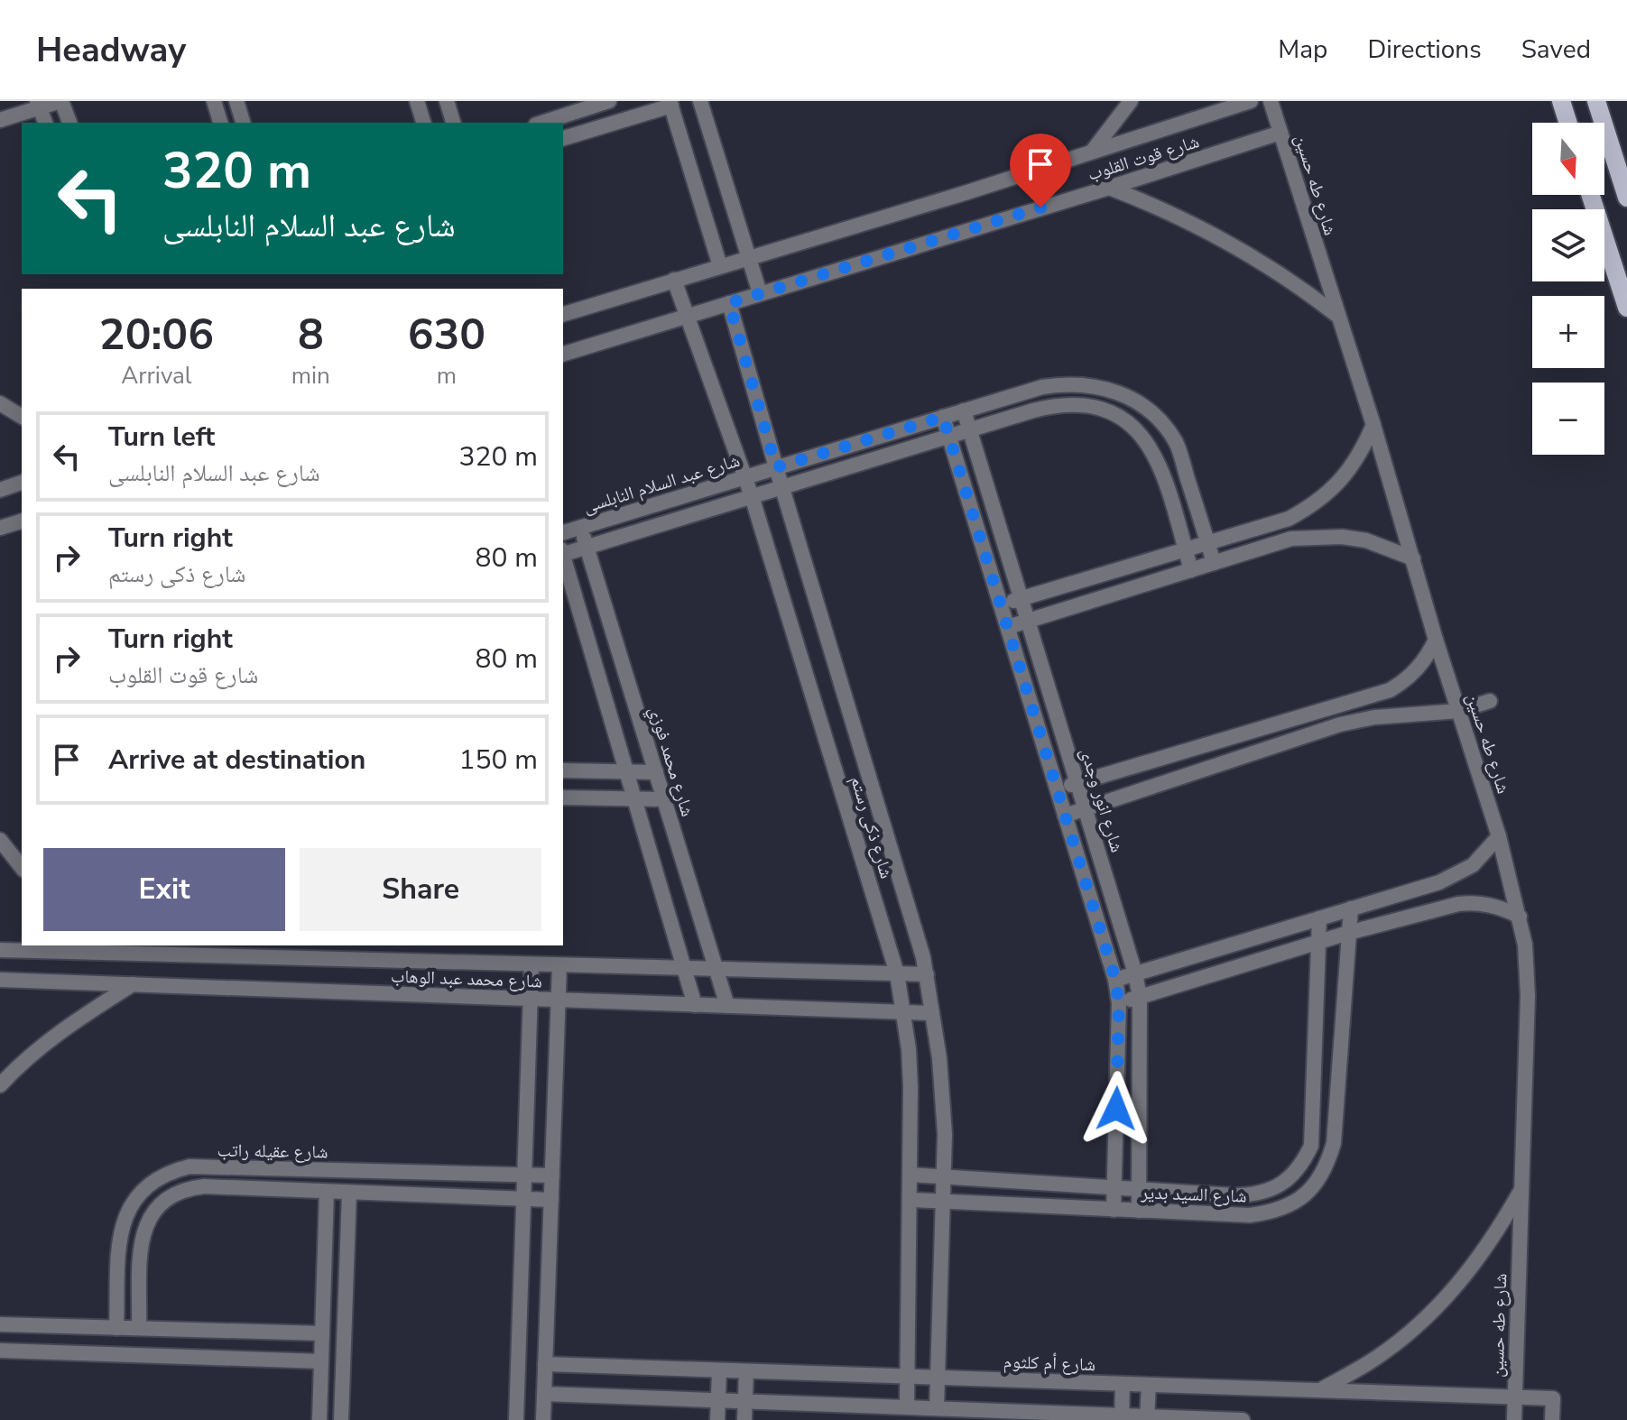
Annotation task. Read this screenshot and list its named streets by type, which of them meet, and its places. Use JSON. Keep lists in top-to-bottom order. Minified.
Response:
{"streets":{"street":["شارع قوت القلوب","شارع طه حسين","شارع عبد السلام النابلسى","شارع محمد فوزي","شارع انور وجدى","شارع ذكى رستم","شارع محمد عبد الوهاب","شارع عقيله راتب","شارع السيد بدير","شارع أم كلثوم"]},"crossings":[["شارع قوت القلوب","شارع طه حسين"],["شارع قوت القلوب","شارع ذكى رستم"],["شارع طه حسين","شارع أم كلثوم"],["شارع عبد السلام النابلسى","شارع محمد فوزي"],["شارع عبد السلام النابلسى","شارع انور وجدى"],["شارع عبد السلام النابلسى","شارع ذكى رستم"],["شارع محمد فوزي","شارع محمد عبد الوهاب"],["شارع انور وجدى","شارع السيد بدير"],["شارع ذكى رستم","شارع محمد عبد الوهاب"],["شارع ذكى رستم","شارع السيد بدير"],["شارع ذكى رستم","شارع أم كلثوم"]],"north":"bottom","page":{"header":"Headway","nav":["Map","Directions","Saved"],"map_buttons":["+","−"],"turn":["320 m","شارع عبد السلام النابلسى"],"eta":["20:06","Arrival","8","min","630","m"],"list":[{"name":"Turn left","note":"شارع عبد السلام النابلسى","value":"320 m"},{"name":"Turn right","note":"شارع ذكى رستم","value":"80 m"},{"name":"Turn right","note":"شارع قوت القلوب","value":"80 m"},{"name":"Arrive at destination","value":"150 m"}],"buttons":["Exit","Share"]}}
